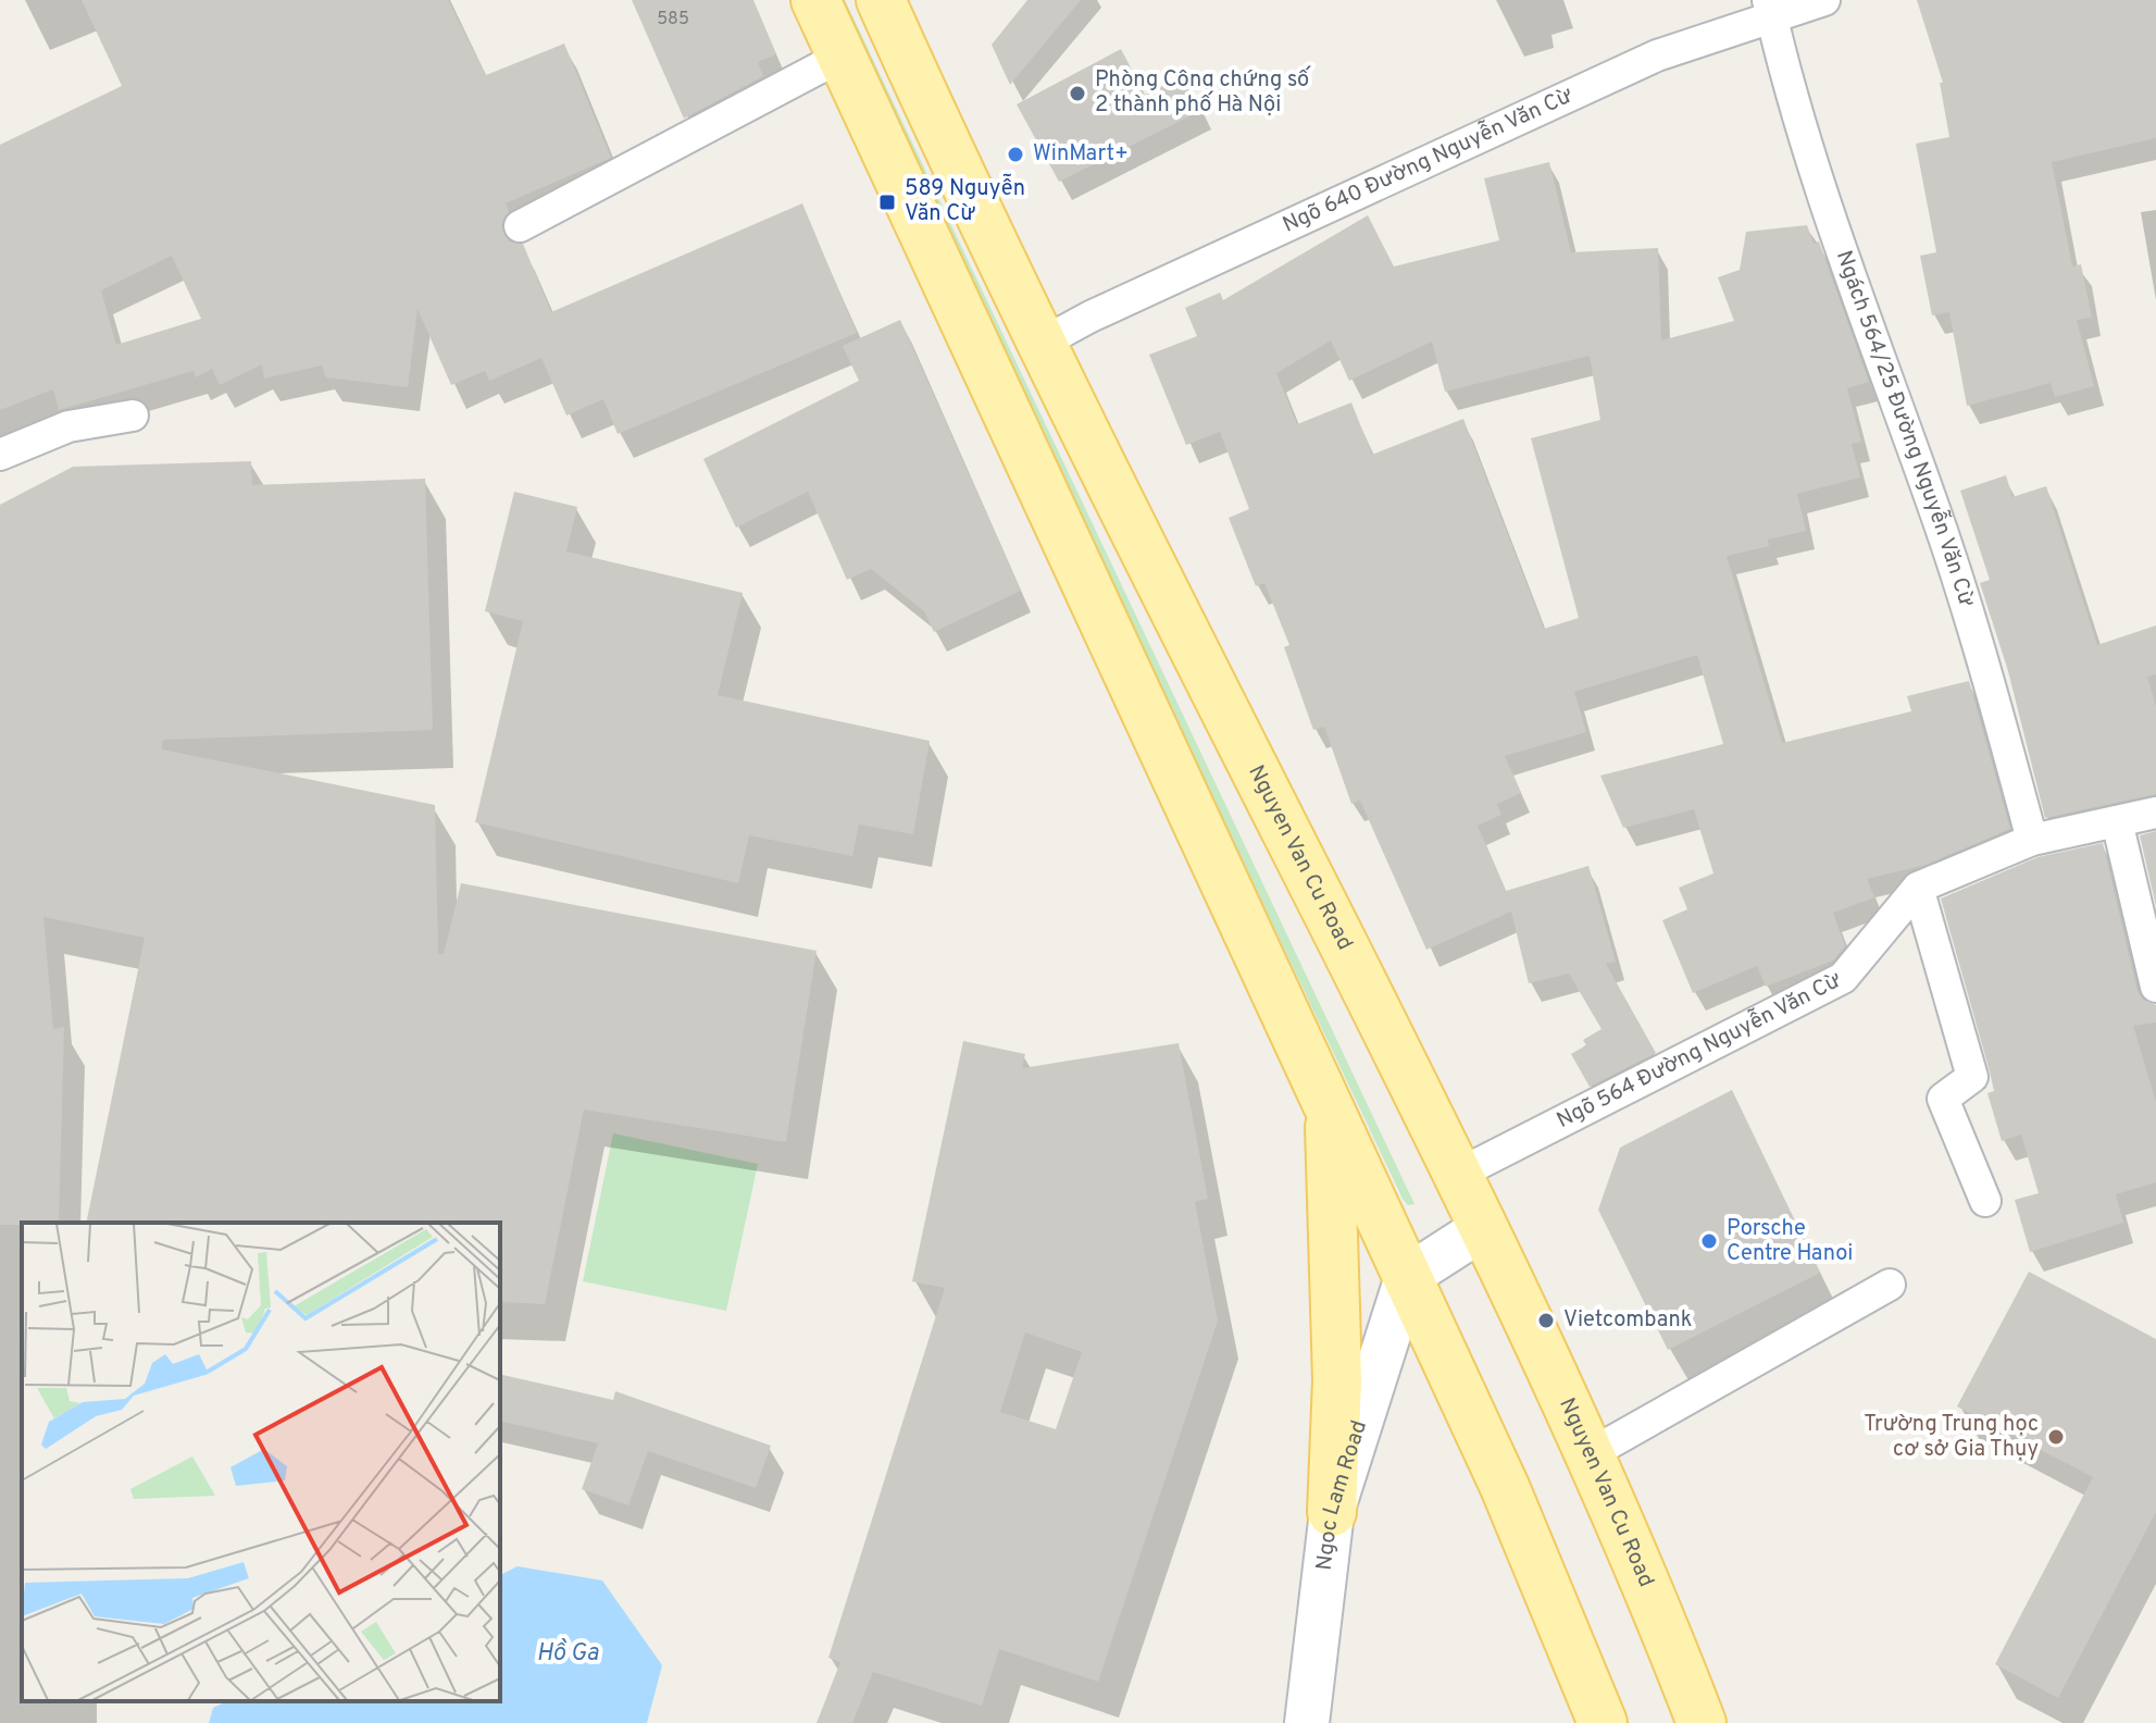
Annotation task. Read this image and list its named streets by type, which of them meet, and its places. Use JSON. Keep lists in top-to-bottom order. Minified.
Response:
{"streets":{"main road":["Nguyen Van Cu Road","Ngoc Lam Road"],"street":["Ngõ 640 Đường Nguyễn Văn Cừ","Ngách 564/25 Đường Nguyễn Văn Cừ","Ngõ 564 Đường Nguyễn Văn Cừ"]},"crossings":[["Ngõ 640 Đường Nguyễn Văn Cừ","Ngách 564/25 Đường Nguyễn Văn Cừ"],["Ngõ 640 Đường Nguyễn Văn Cừ","Nguyen Van Cu Road"],["Ngách 564/25 Đường Nguyễn Văn Cừ","Ngõ 564 Đường Nguyễn Văn Cừ"],["Nguyen Van Cu Road","Ngõ 564 Đường Nguyễn Văn Cừ"]],"water":["Hồ Ga"],"places":{"other":["Phòng Công chứng số 2 thành phố Hà Nội","WinMart+","Porsche Centre Hanoi","Vietcombank","Trường Trung học cơ sở Gia Thụy"],"transit":["589 Nguyễn Văn Cừ"]},"house_numbers":["585"]}
